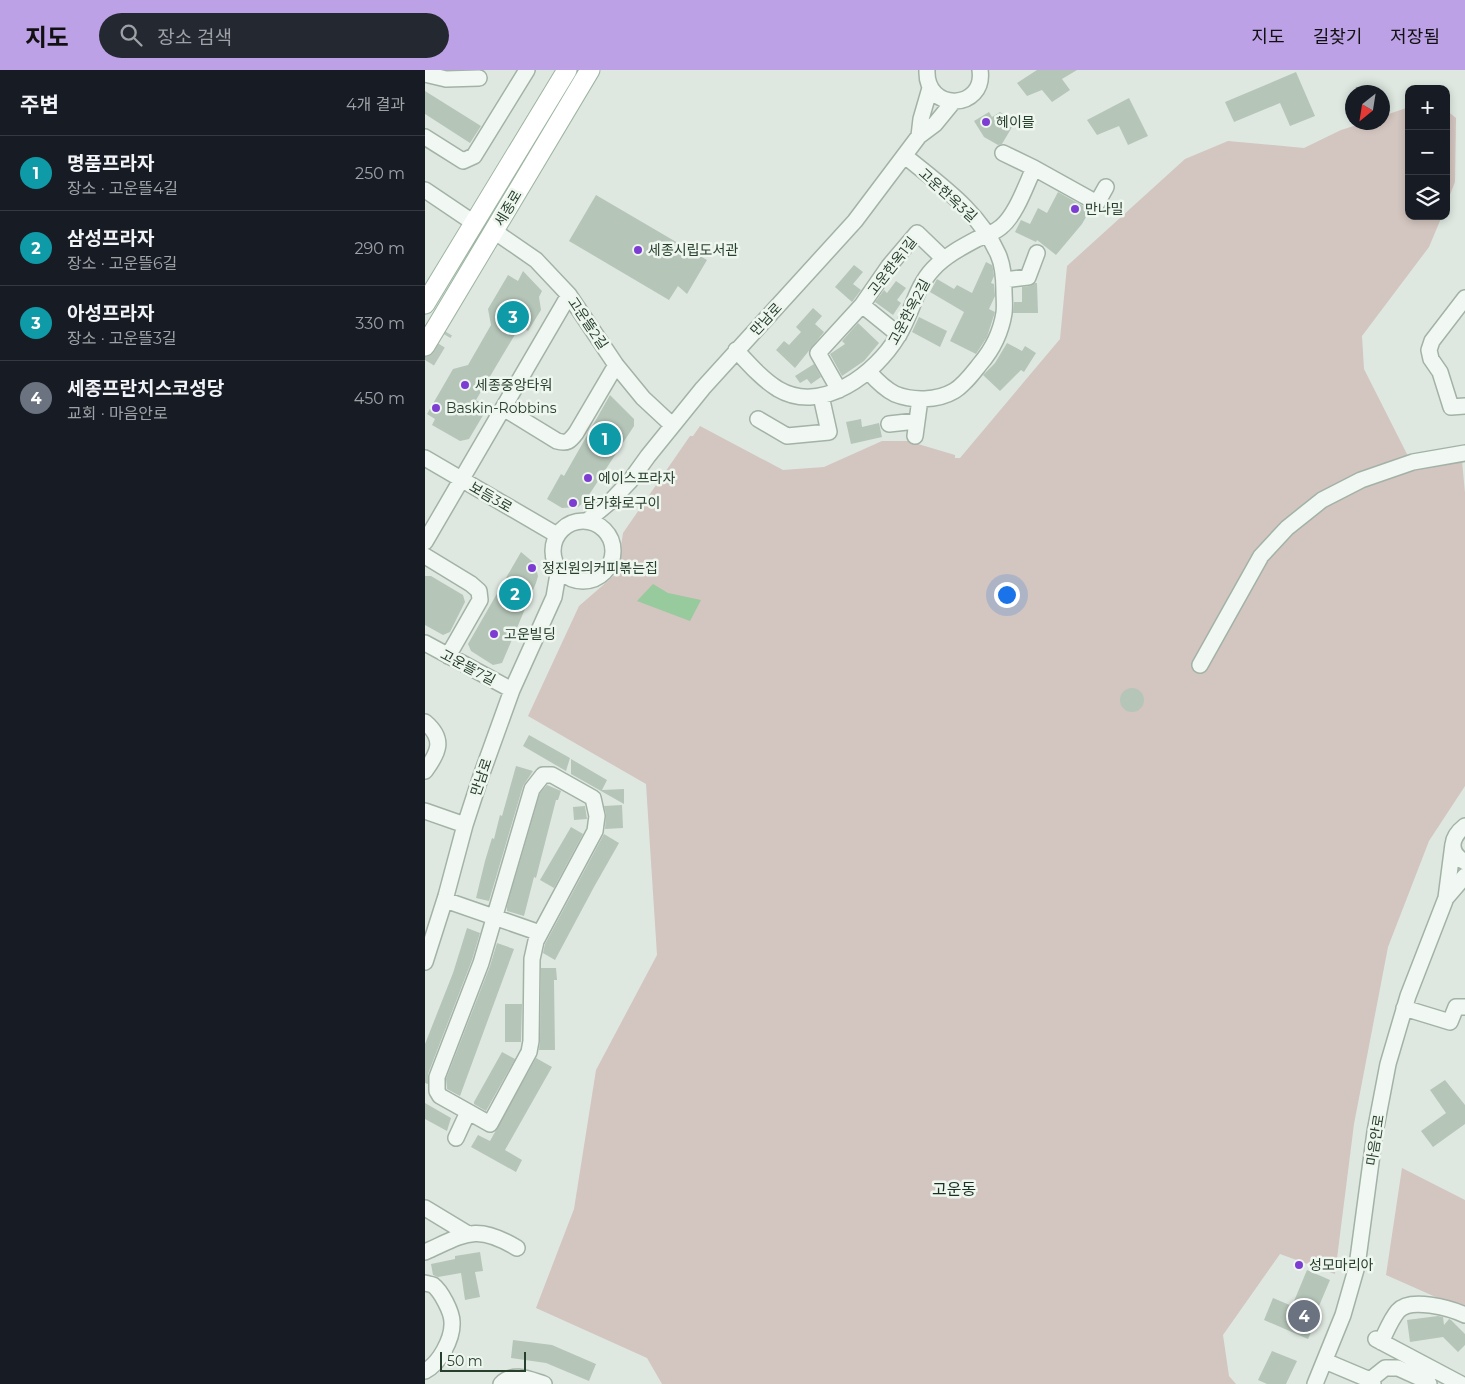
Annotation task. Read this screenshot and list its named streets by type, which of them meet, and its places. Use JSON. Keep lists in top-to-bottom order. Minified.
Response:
{"streets":{"main road":["세종로"],"street":["고운한옥3길","고운한옥1길","고운한옥2길","만남로","고운뜰2길","보듬3로","고운뜰7길","마음안로"]},"crossings":[["고운한옥3길","고운한옥2길"],["고운한옥3길","만남로"],["세종로","고운뜰2길"],["고운한옥1길","고운한옥2길"],["고운한옥2길","만남로"],["만남로","고운뜰2길"],["만남로","보듬3로"],["만남로","고운뜰7길"]],"districts":["고운동"],"places":["헤이믈","만나밀","세종시립도서관","세종중앙타워","Baskin-Robbins","에이스프라자","담가화로구이","정진원의커피볶는집","고운빌딩","성모마리아"],"scale_bar":"50 m","north":"bottom left","page":{"header":"지도","search":"장소 검색","nav":["지도","길찾기","저장됨"],"heading":["주변","4개 결과"],"map_buttons":["+","−"],"list":[{"mark":"1","name":"명품프라자","note":"장소 · 고운뜰4길","value":"250 m"},{"mark":"2","name":"삼성프라자","note":"장소 · 고운뜰6길","value":"290 m"},{"mark":"3","name":"아성프라자","note":"장소 · 고운뜰3길","value":"330 m"},{"mark":"4","name":"세종프란치스코성당","note":"교회 · 마음안로","value":"450 m"}],"pins":["3","1","2","4"],"scale":"50 m"}}
